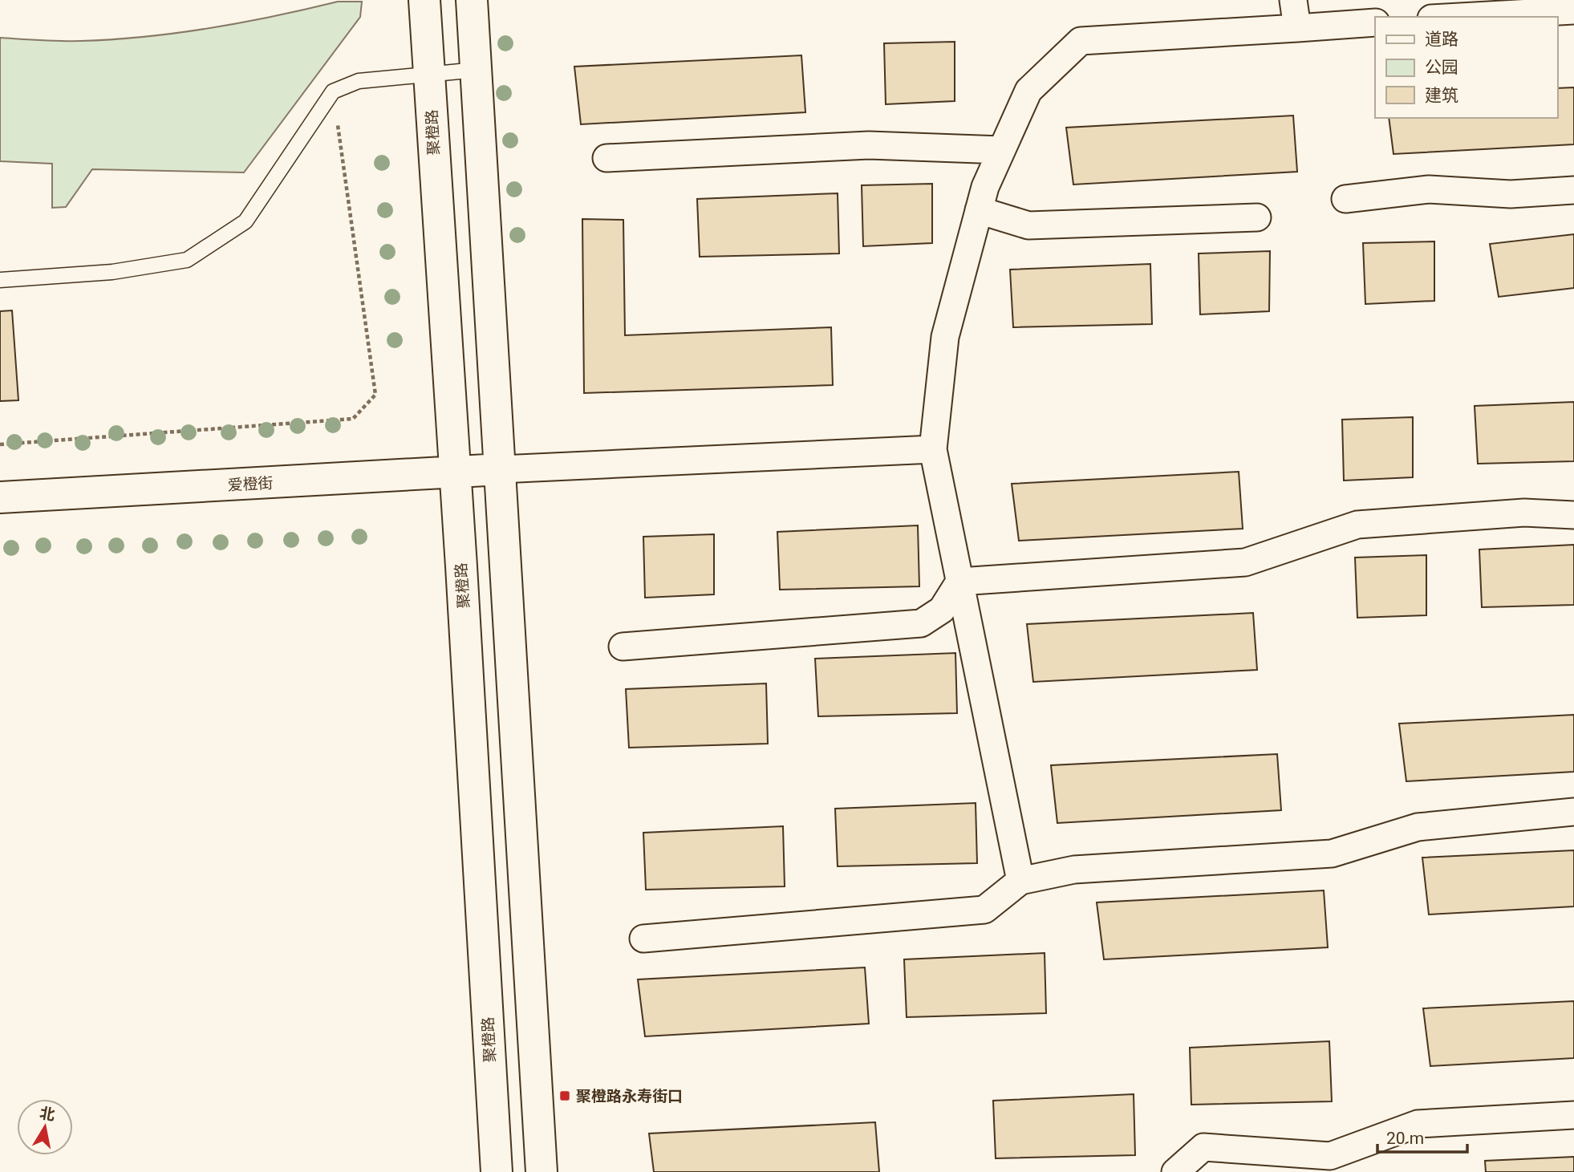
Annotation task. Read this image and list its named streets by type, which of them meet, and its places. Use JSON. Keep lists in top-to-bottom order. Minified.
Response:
{"streets":{"street":["聚橙路","爱橙街"]},"crossings":[["聚橙路","爱橙街"]],"places":{"transit":["聚橙路永寿街口"]},"legend":["道路","公园","建筑"],"scale_bar":"20 m","north":"top"}
